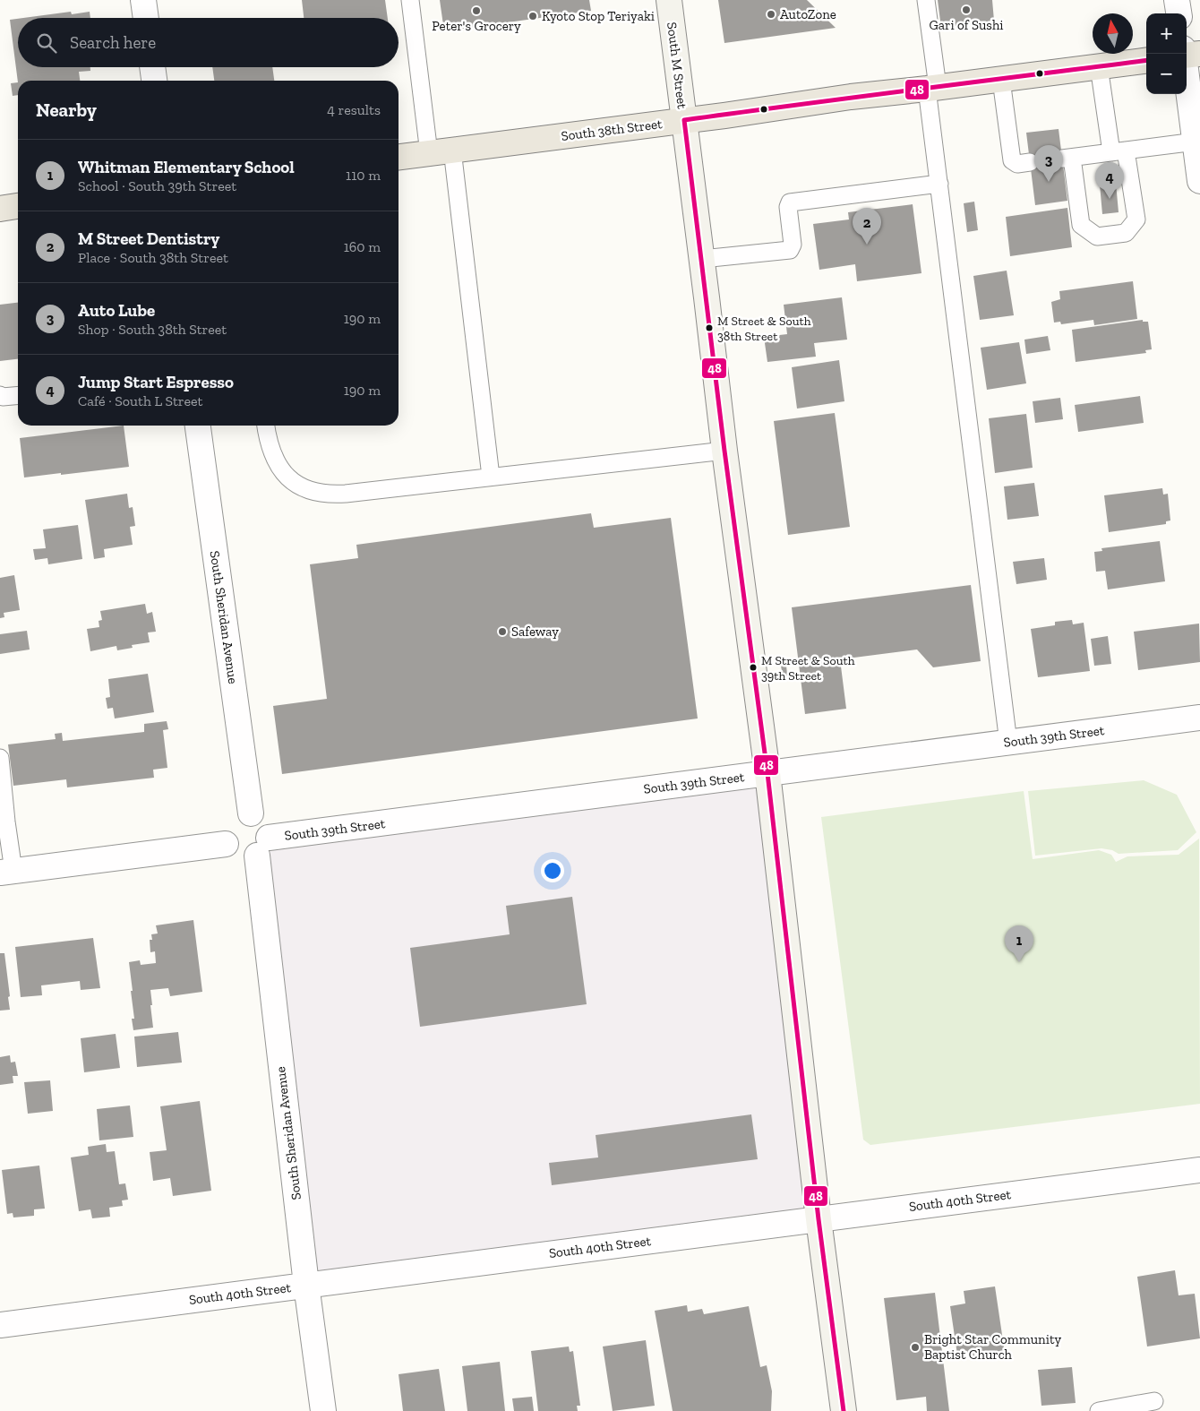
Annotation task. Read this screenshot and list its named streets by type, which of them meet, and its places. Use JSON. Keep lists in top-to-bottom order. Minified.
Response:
{"streets":{"main road":["South 38th Street"],"street":["South M Street","South Sheridan Avenue","South 39th Street","South 40th Street"]},"crossings":[["South M Street","South 38th Street"],["South M Street","South 39th Street"],["South M Street","South 40th Street"],["South Sheridan Avenue","South 39th Street"],["South Sheridan Avenue","South 40th Street"]],"places":["Gari of Sushi","Peter's Grocery","AutoZone","Kyoto Stop Teriyaki","M Street & South 38th Street","Safeway","M Street & South 39th Street","Bright Star Community Baptist Church"],"lines":["transit line 48"],"north":"top","page":{"map_buttons":["+","−"],"search":"Search here","heading":["Nearby","4 results"],"list":[{"mark":"1","name":"Whitman Elementary School","note":"School · South 39th Street","value":"110 m"},{"mark":"2","name":"M Street Dentistry","note":"Place · South 38th Street","value":"160 m"},{"mark":"3","name":"Auto Lube","note":"Shop · South 38th Street","value":"190 m"},{"mark":"4","name":"Jump Start Espresso","note":"Café · South L Street","value":"190 m"}],"pins":["3","4","2","1"]}}
